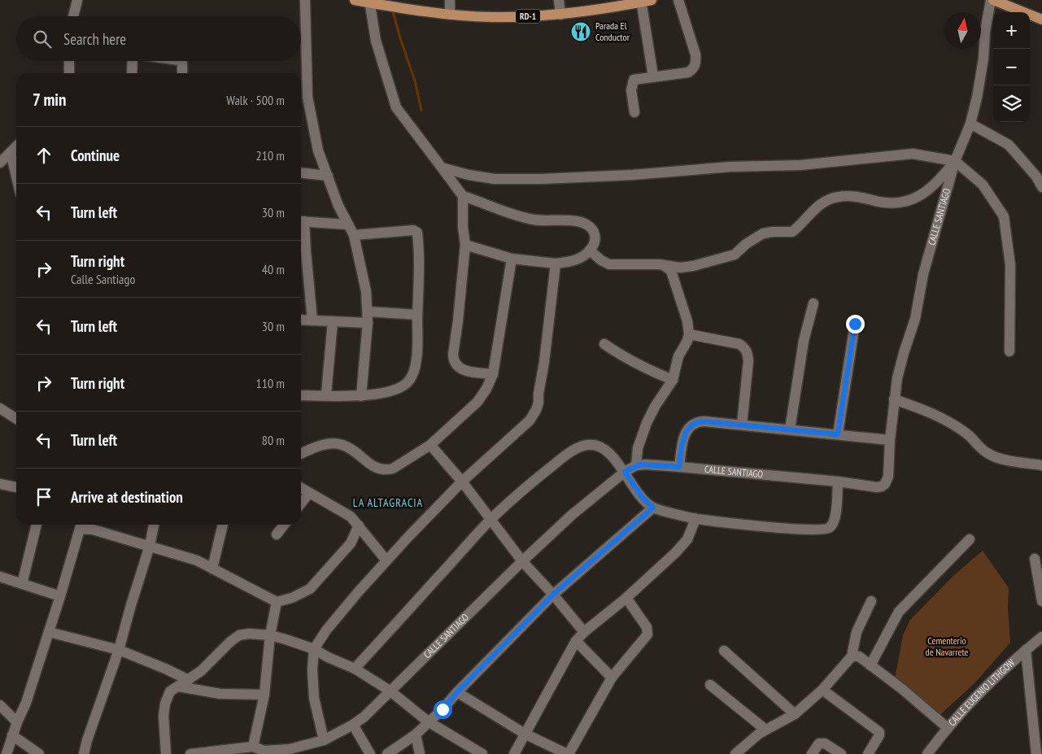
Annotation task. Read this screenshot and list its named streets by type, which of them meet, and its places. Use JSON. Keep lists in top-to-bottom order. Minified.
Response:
{"streets":{"main road":["RD-1"],"street":["CALLE SANTIAGO","CALLE EUGENIO LITHGOW"]},"districts":["LA ALTAGRACIA"],"parks":["Cementerio de Navarrete"],"places":{"restaurant":["Parada El Conductor"]},"north":"top","page":{"map_buttons":["+","−"],"search":"Search here","heading":["7 min","Walk · 500 m"],"list":[["Continue","210 m"],["Turn left","30 m"],["Turn right","Calle Santiago","40 m"],["Turn left","30 m"],["Turn right","110 m"],["Turn left","80 m"],"Arrive at destination"]}}
